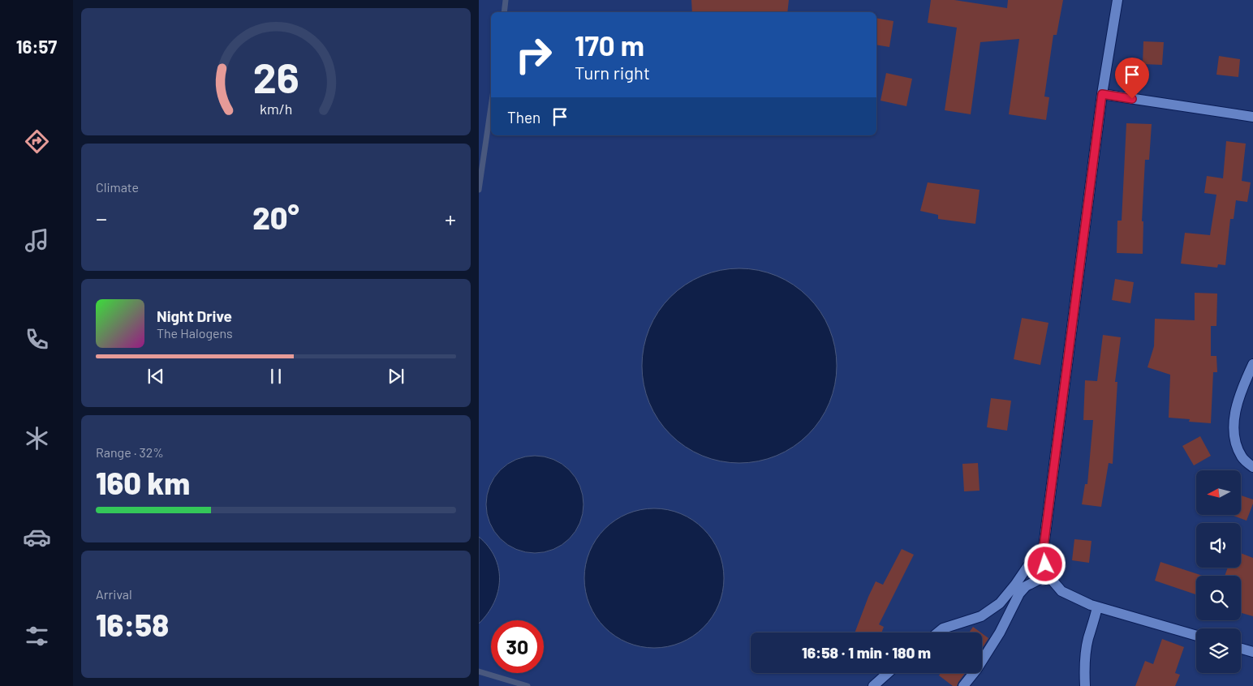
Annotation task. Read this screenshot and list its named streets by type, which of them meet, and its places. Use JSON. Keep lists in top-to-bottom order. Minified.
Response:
{"north":"left","page":{"tabs":"16:57","turn":["170 m","Turn right"],"then":"Then","tile":["Climate",["Range · 32%","160 km"],["Arrival","16:58"]],"heat":["−","20°","+"],"song":["Night Drive","The Halogens"],"limit":"30","trip":"16:58 · 1 min · 180 m","gauge":["26","km/h"]}}
